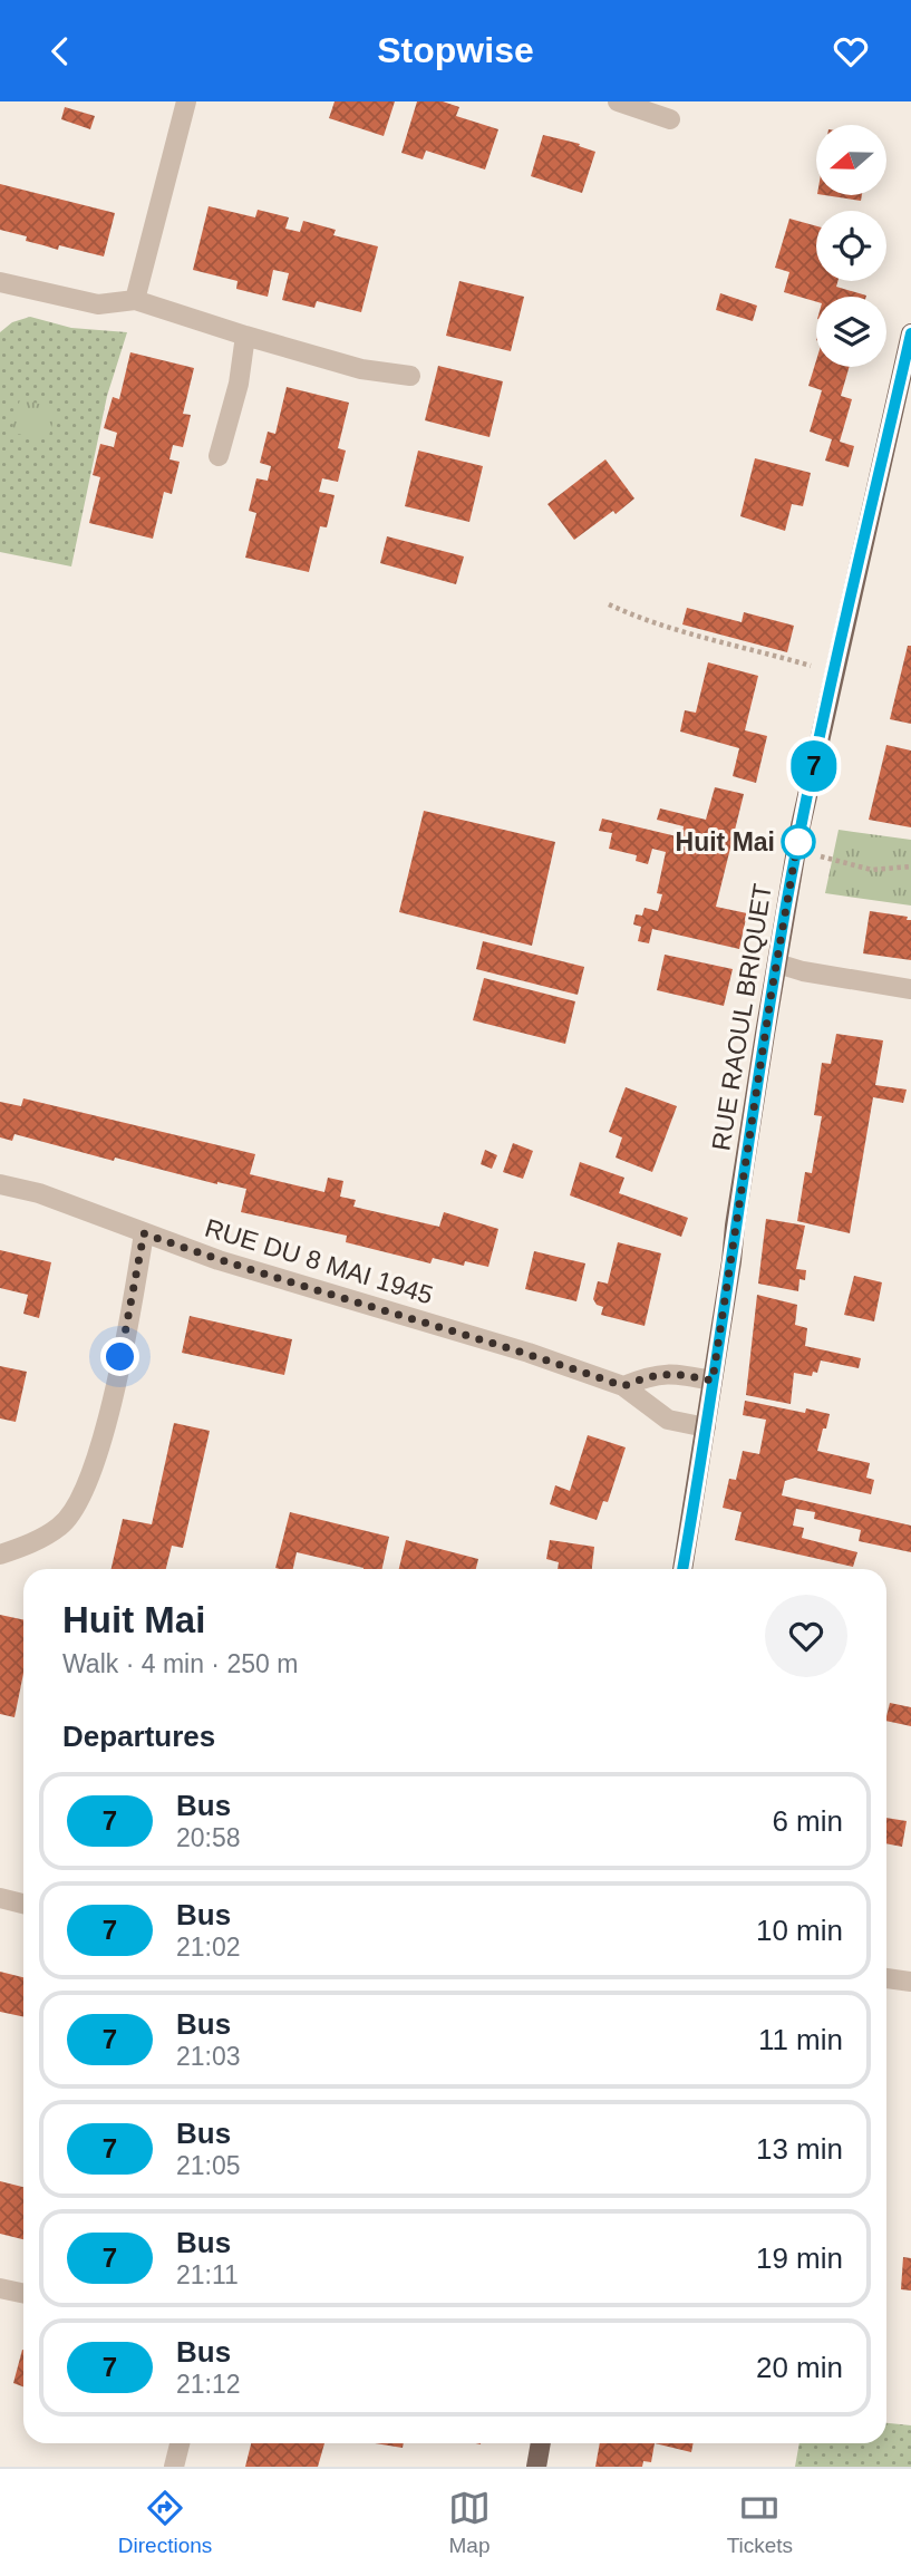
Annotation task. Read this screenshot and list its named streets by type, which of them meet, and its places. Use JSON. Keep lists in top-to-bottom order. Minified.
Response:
{"streets":{"main road":["RUE RAOUL BRIQUET"],"street":["RUE DU 8 MAI 1945"]},"crossings":[["RUE RAOUL BRIQUET","RUE DU 8 MAI 1945"]],"places":["Huit Mai"],"lines":["bus line 7"],"north":"left","page":{"header":"Stopwise","on_map":"7","heading":[["Huit Mai","Walk · 4 min · 250 m"],"Departures"],"list":[{"mark":"7","name":"Bus","note":"20:58","value":"6 min"},{"mark":"7","name":"Bus","note":"21:02","value":"10 min"},{"mark":"7","name":"Bus","note":"21:03","value":"11 min"},{"mark":"7","name":"Bus","note":"21:05","value":"13 min"},{"mark":"7","name":"Bus","note":"21:11","value":"19 min"},{"mark":"7","name":"Bus","note":"21:12","value":"20 min"}],"tabs":["Directions","Map","Tickets"]}}
